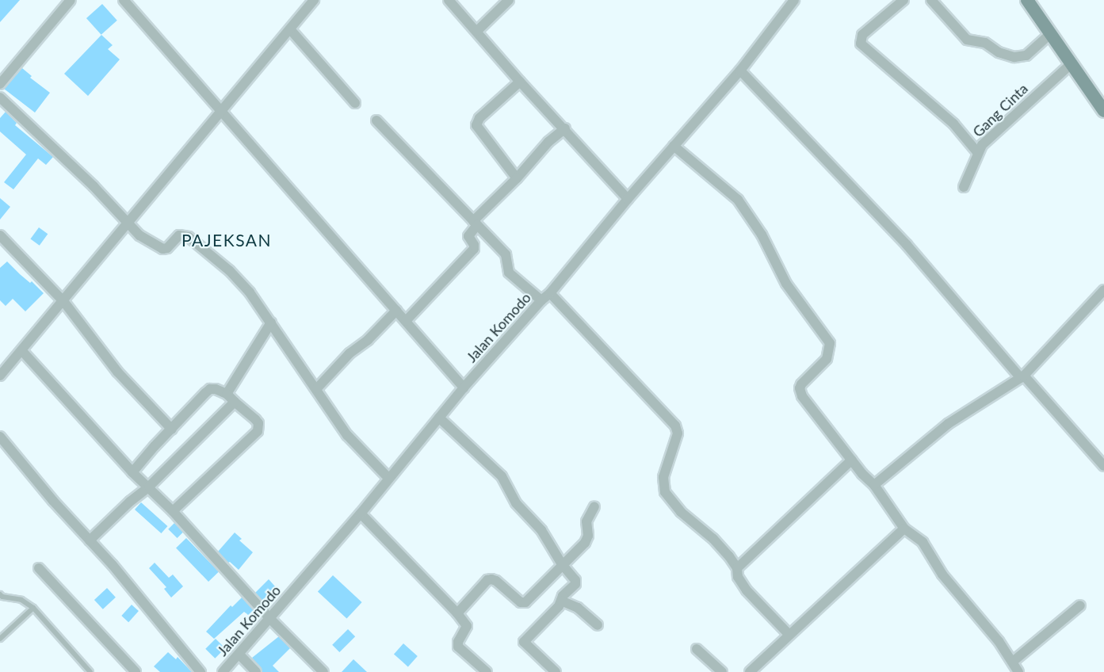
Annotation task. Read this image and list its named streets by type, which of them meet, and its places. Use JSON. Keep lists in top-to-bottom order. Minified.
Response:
{"streets":{"street":["Gang Cinta","Jalan Komodo"]},"districts":["PAJEKSAN"]}
